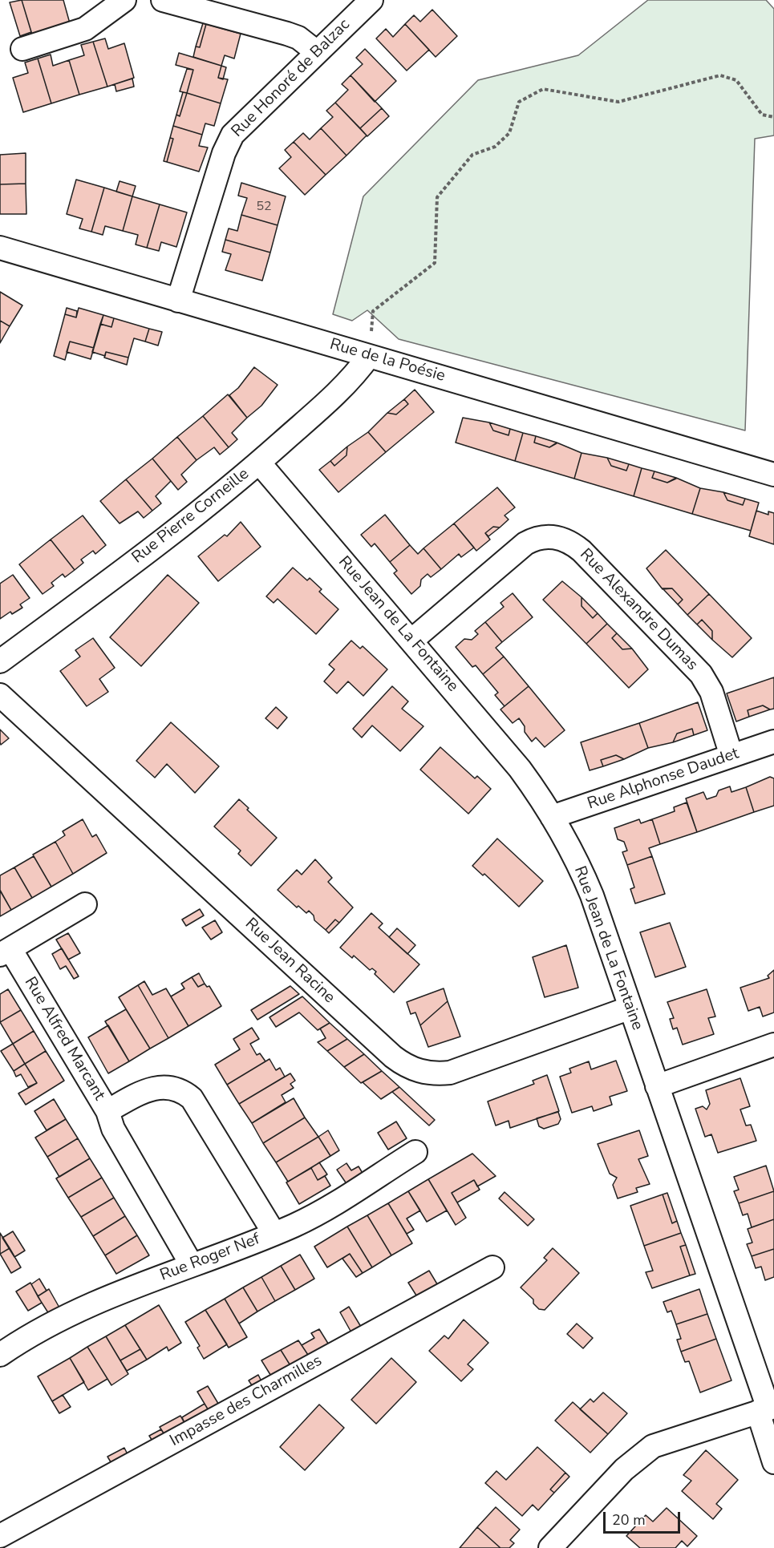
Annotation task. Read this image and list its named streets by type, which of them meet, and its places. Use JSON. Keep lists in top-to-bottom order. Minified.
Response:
{"streets":{"street":["Rue Honoré de Balzac","Rue de la Poésie","Rue Pierre Corneille","Rue Alexandre Dumas","Rue Jean de La Fontaine","Rue Alphonse Daudet","Rue Jean Racine","Rue Alfred Marcant","Rue Roger Nef","Impasse des Charmilles"]},"crossings":[["Rue Honoré de Balzac","Rue de la Poésie"],["Rue de la Poésie","Rue Pierre Corneille"],["Rue Pierre Corneille","Rue Jean de La Fontaine"],["Rue Alexandre Dumas","Rue Jean de La Fontaine"],["Rue Alexandre Dumas","Rue Alphonse Daudet"],["Rue Jean de La Fontaine","Rue Alphonse Daudet"],["Rue Jean de La Fontaine","Rue Jean Racine"],["Rue Alfred Marcant","Rue Roger Nef"]],"house_numbers":["52"],"scale_bar":"20 m"}
